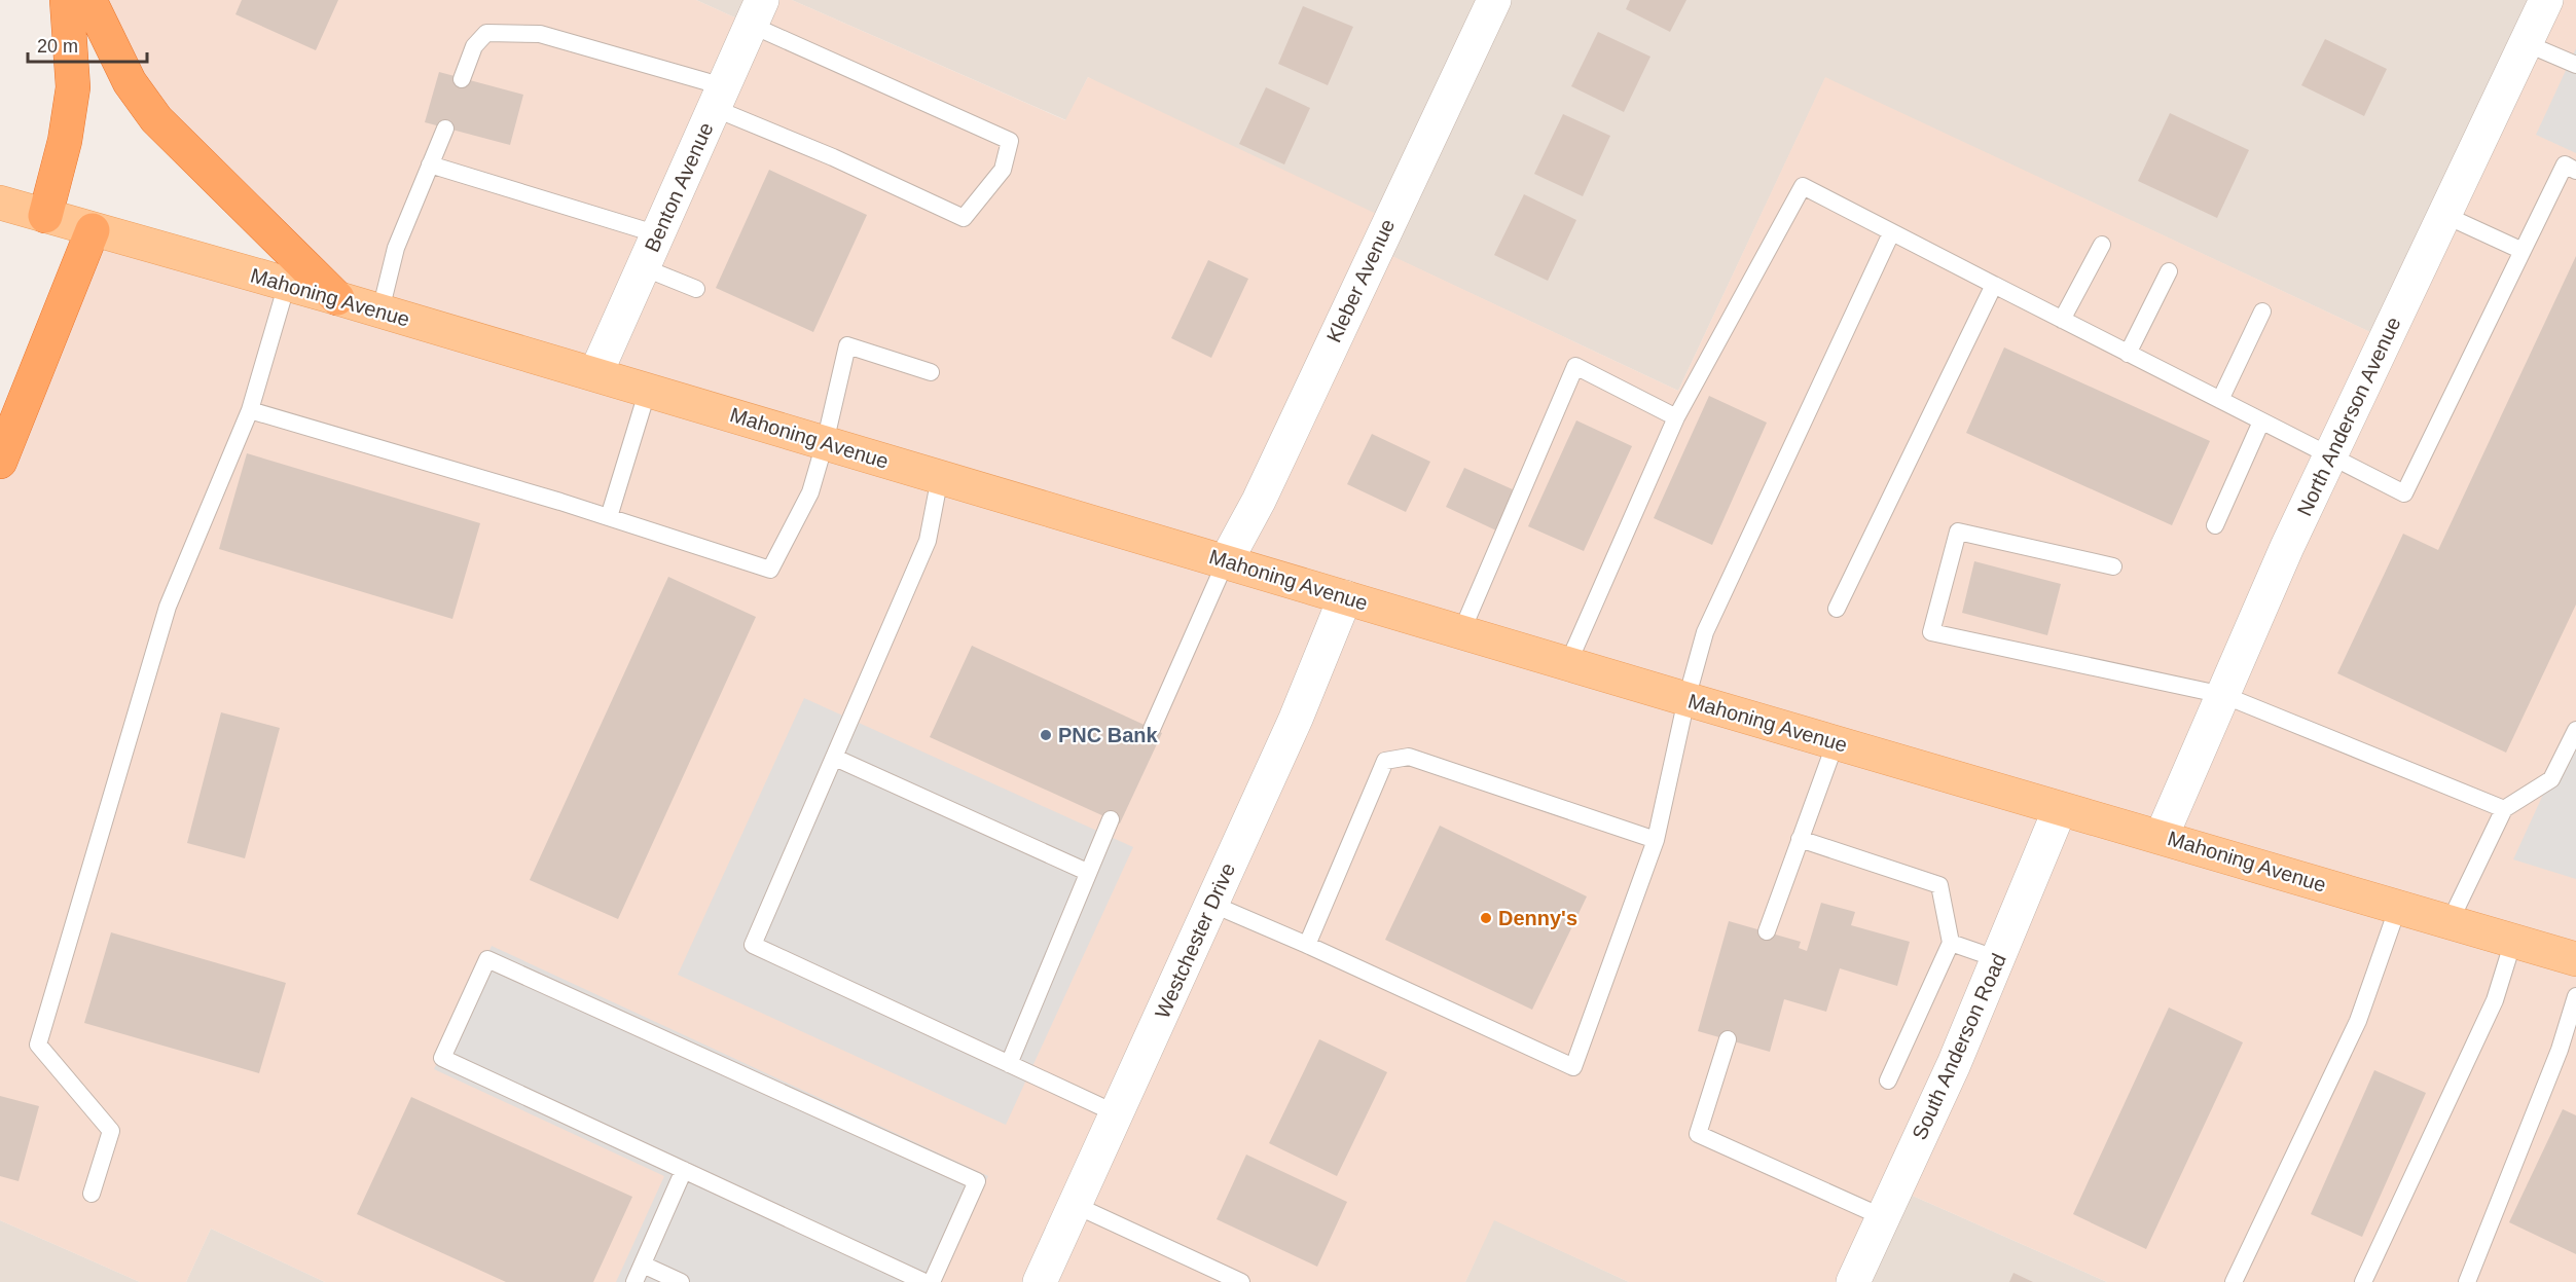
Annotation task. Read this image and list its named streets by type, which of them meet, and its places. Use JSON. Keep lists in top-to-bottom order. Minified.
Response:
{"streets":{"main road":["Mahoning Avenue"],"street":["Benton Avenue","Kleber Avenue","North Anderson Avenue","Westchester Drive","South Anderson Road"]},"crossings":[["Benton Avenue","Mahoning Avenue"],["Kleber Avenue","Mahoning Avenue"],["Mahoning Avenue","North Anderson Avenue"],["Mahoning Avenue","Westchester Drive"],["Mahoning Avenue","South Anderson Road"]],"places":["PNC Bank","Denny's"],"scale_bar":"20 m"}
